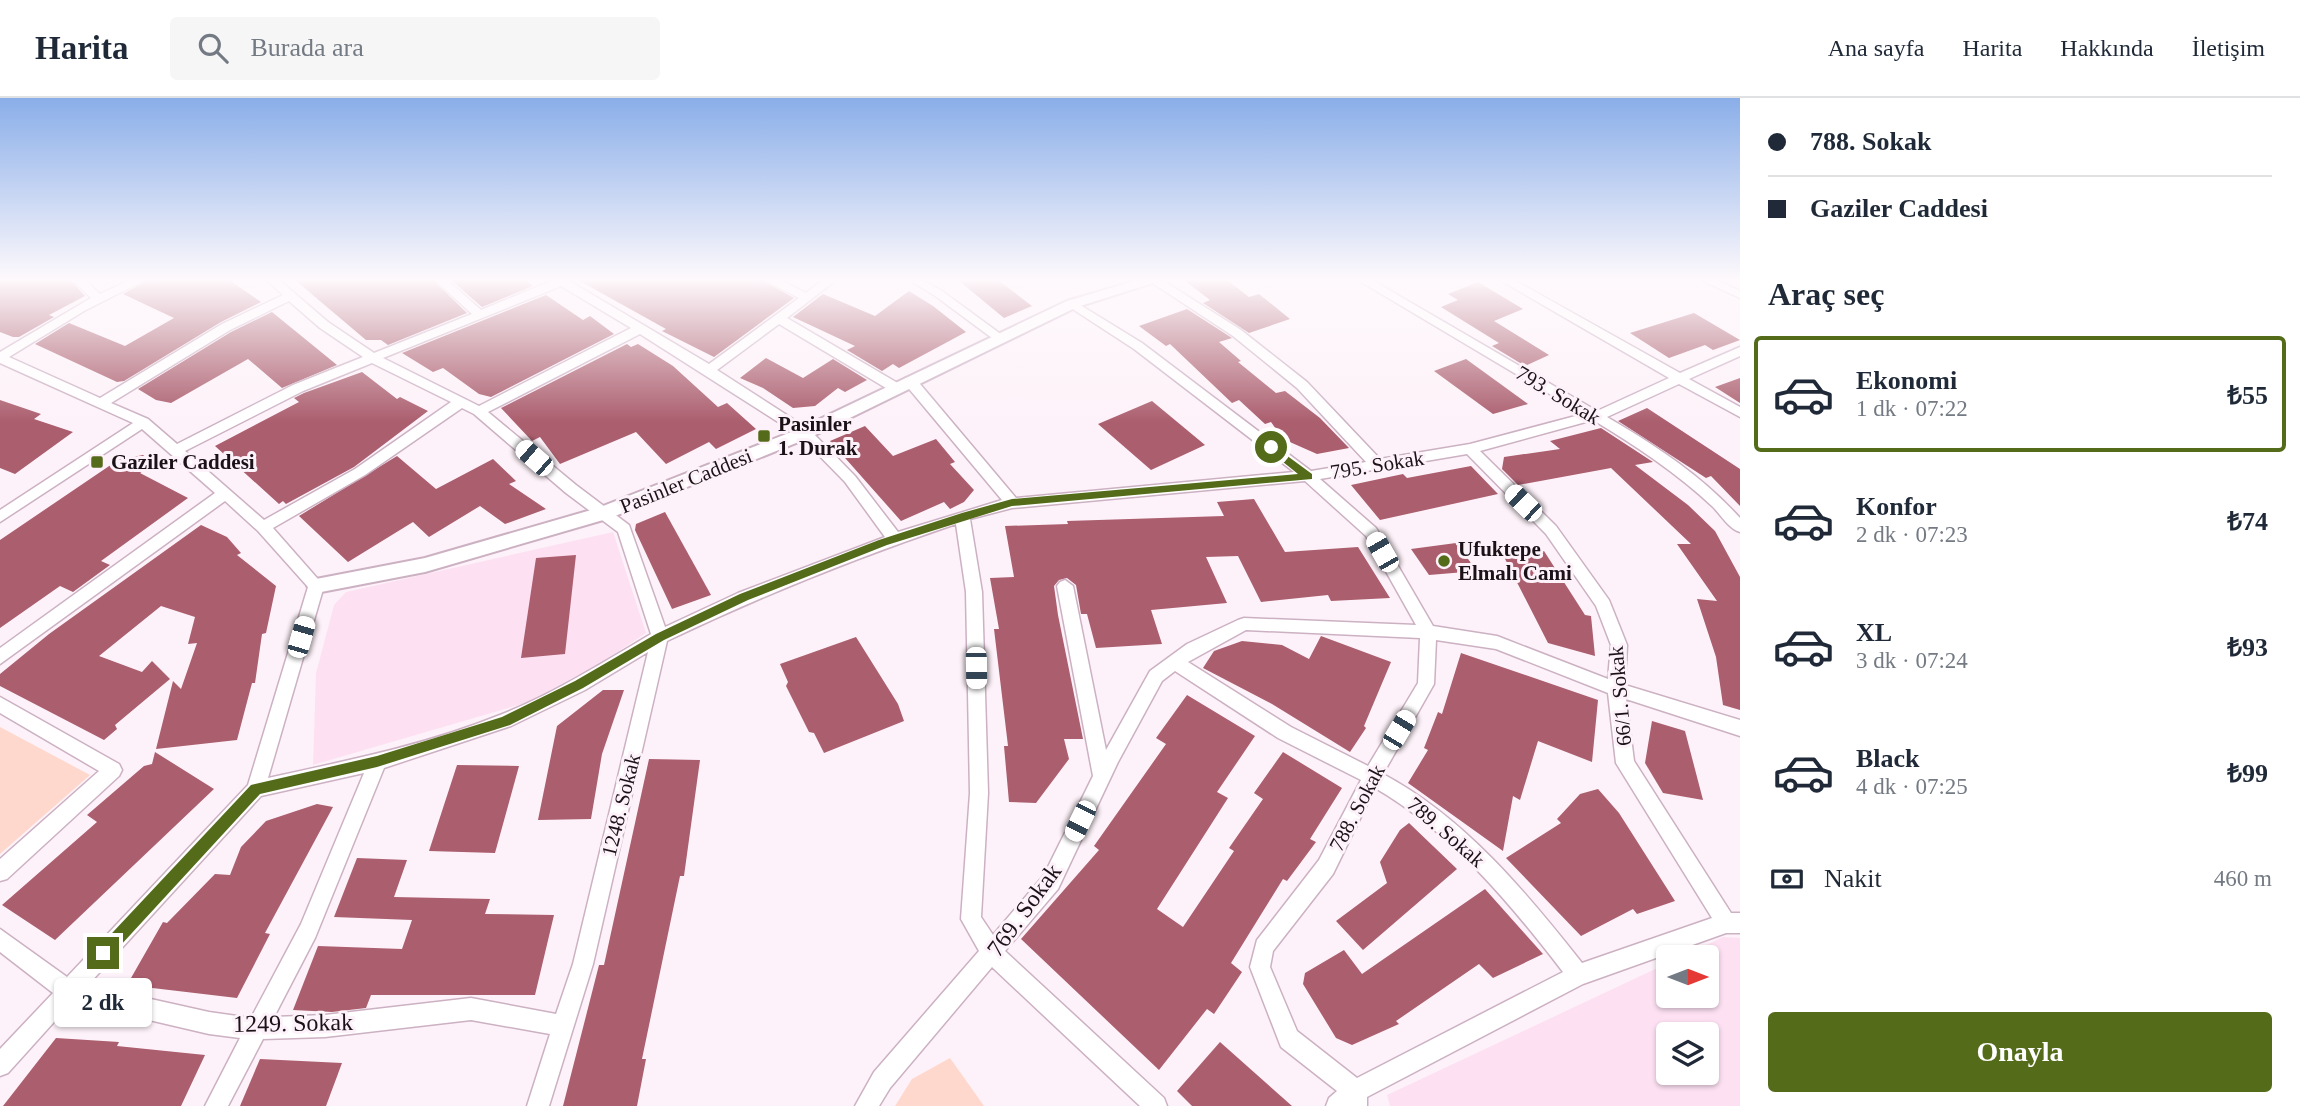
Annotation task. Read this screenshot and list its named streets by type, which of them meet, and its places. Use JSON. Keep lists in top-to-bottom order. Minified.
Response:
{"streets":{"street":["793. Sokak","795. Sokak","Pasinler Caddesi","66/1. Sokak","1248. Sokak","788. Sokak","789. Sokak","769. Sokak","1249. Sokak"]},"crossings":[["793. Sokak","795. Sokak"],["795. Sokak","66/1. Sokak"],["795. Sokak","1248. Sokak"],["66/1. Sokak","769. Sokak"],["1248. Sokak","1249. Sokak"],["788. Sokak","789. Sokak"],["788. Sokak","769. Sokak"],["789. Sokak","769. Sokak"]],"places":{"transit":["Pasinler 1. Durak","Gaziler Caddesi"],"other":["Ufuktepe Elmalı Cami"]},"north":"right","page":{"header":"Harita","search":"Burada ara","nav":["Ana sayfa","Harita","Hakkında","İletişim"],"banner":["788. Sokak","Gaziler Caddesi"],"heading":"Araç seç","list":[{"name":"Ekonomi","note":"1 dk · 07:22","value":"₺55"},{"name":"Konfor","note":"2 dk · 07:23","value":"₺74"},{"name":"XL","note":"3 dk · 07:24","value":"₺93"},{"name":"Black","note":"4 dk · 07:25","value":"₺99"}],"pay":["Nakit","460 m"],"bubble":"2 dk","buttons":"Onayla"}}
